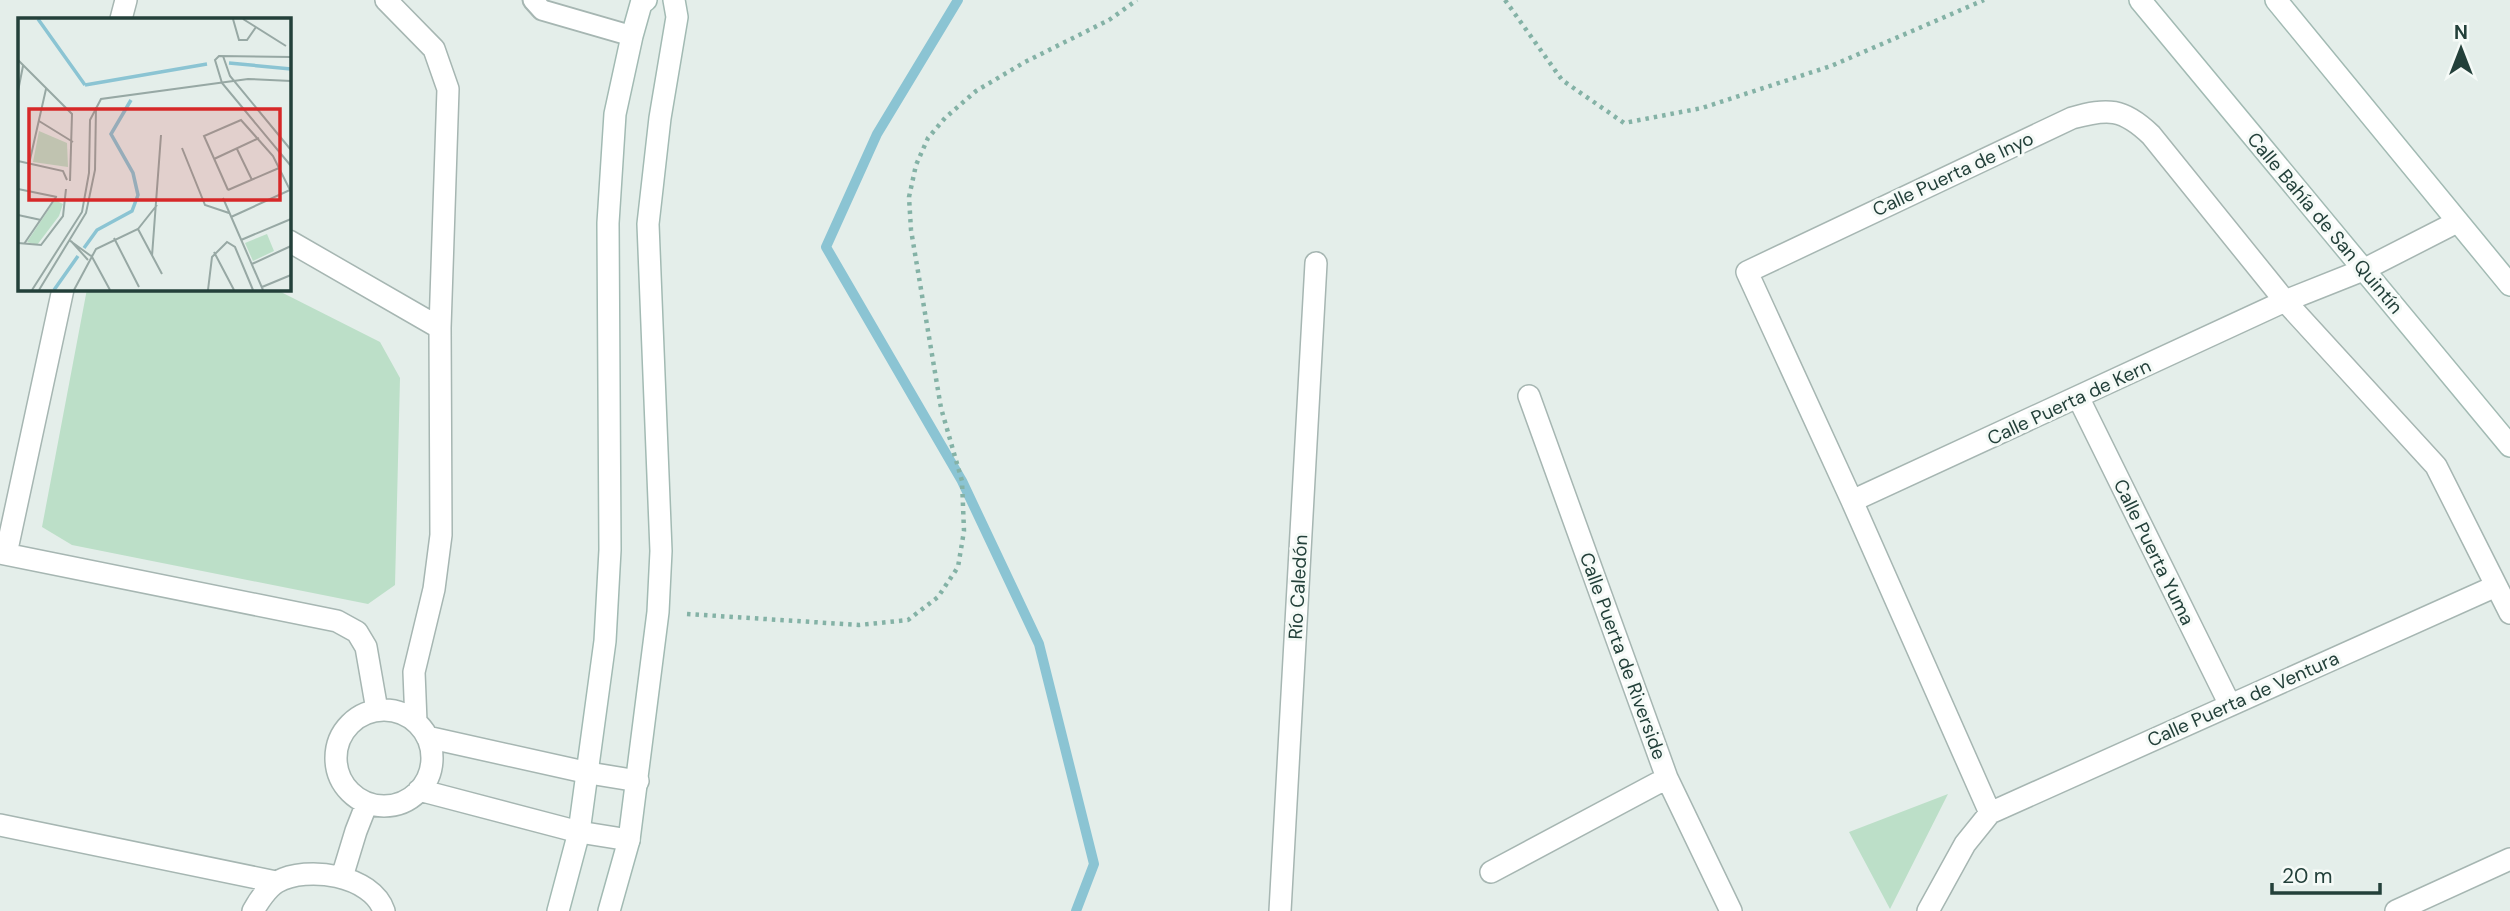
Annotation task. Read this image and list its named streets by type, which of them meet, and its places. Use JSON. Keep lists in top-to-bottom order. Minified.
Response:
{"streets":{"street":["Calle Puerta de Inyo","Calle Bahía de San Quintín","Calle Puerta de Kern","Calle Puerta Yuma","Río Caledón","Calle Puerta de Riverside","Calle Puerta de Ventura"]},"crossings":[["Calle Puerta de Inyo","Calle Puerta de Kern"],["Calle Puerta de Inyo","Calle Puerta de Ventura"],["Calle Puerta de Kern","Calle Puerta Yuma"],["Calle Puerta Yuma","Calle Puerta de Ventura"]],"scale_bar":"20 m","north":"top"}
